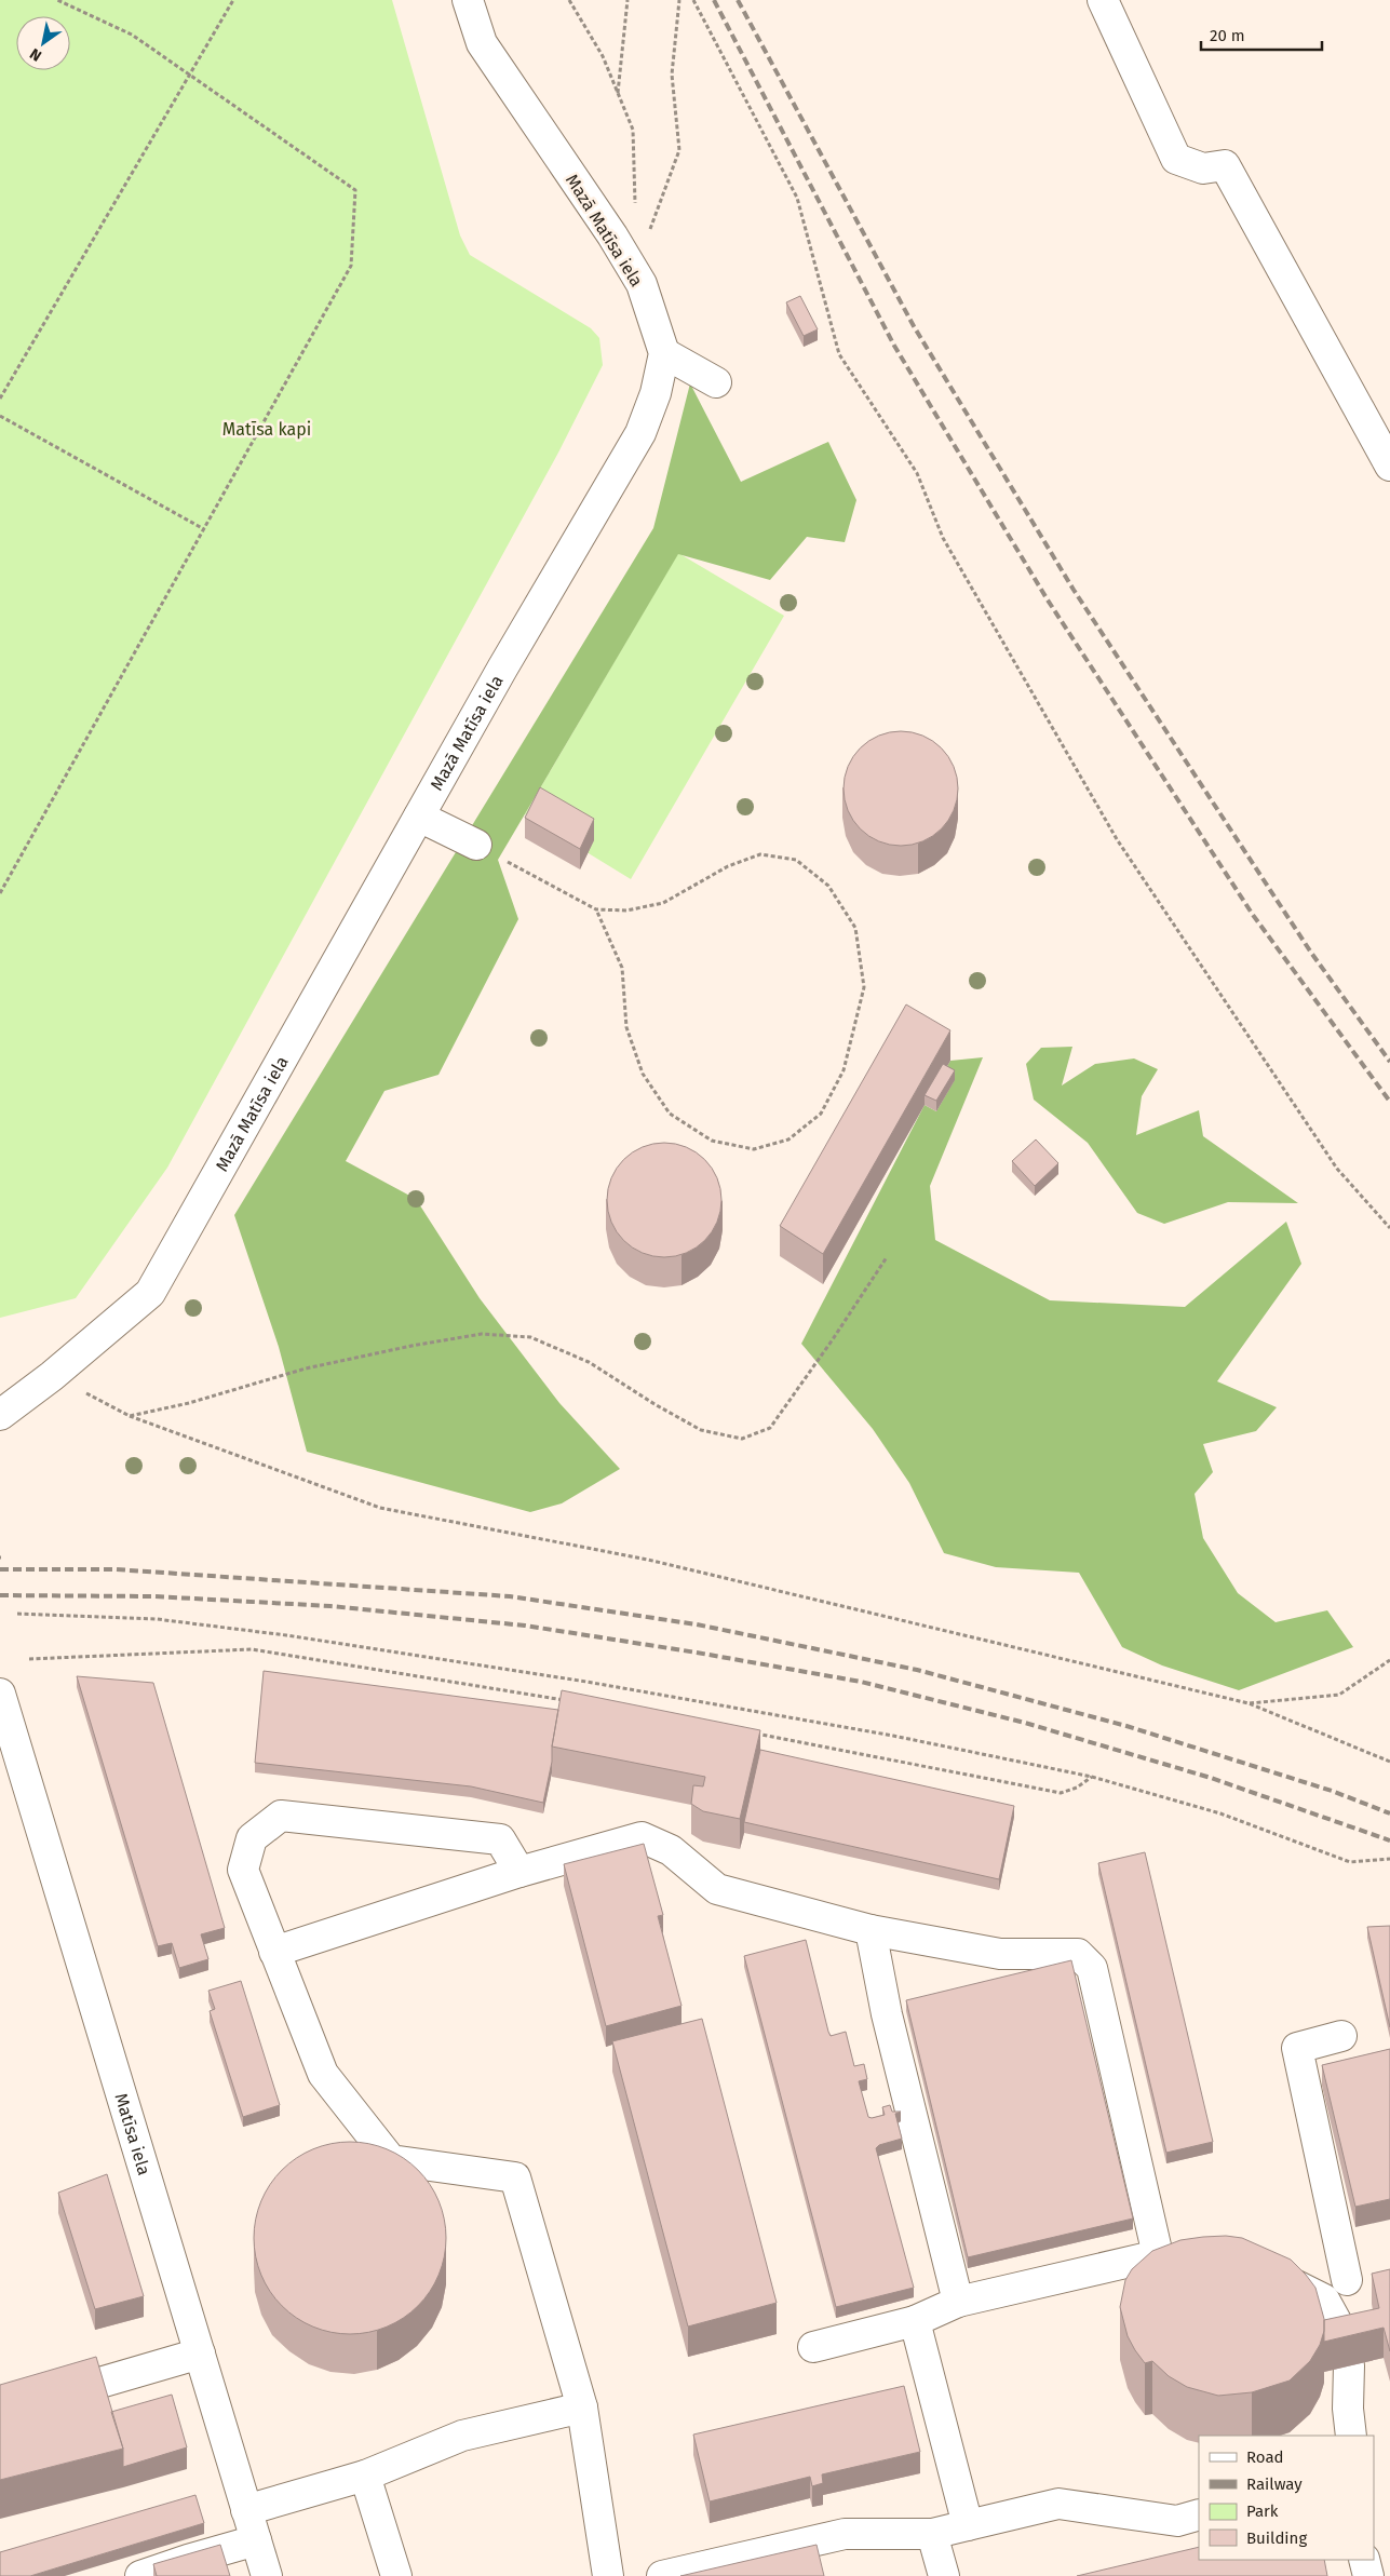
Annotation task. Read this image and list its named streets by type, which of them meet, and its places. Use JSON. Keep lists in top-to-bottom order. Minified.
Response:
{"streets":{"street":["Mazā Matīsa iela","Matīsa iela"]},"parks":["Matīsa kapi"],"legend":["Road","Railway","Park","Building"],"scale_bar":"20 m","north":"bottom left"}
